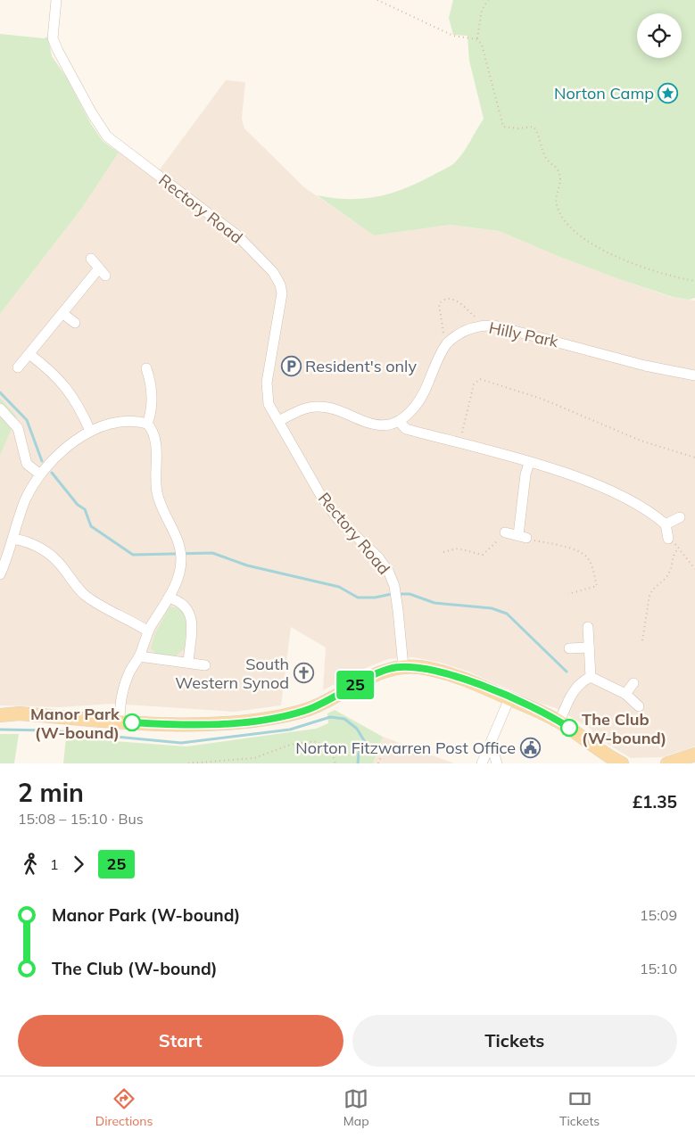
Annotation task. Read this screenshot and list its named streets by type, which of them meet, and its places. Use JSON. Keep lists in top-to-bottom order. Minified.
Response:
{"streets":{"street":["Rectory Road","Hilly Park"]},"places":{"place":["Norton Camp"],"parking":["Resident's only"],"church":["South Western Synod"],"other":["Manor Park (W-bound)","The Club (W-bound)"],"public building":["Norton Fitzwarren Post Office"]},"lines":["bus line 25"],"page":{"on_map":"25","heading":["2 min","15:08 – 15:10 · Bus","£1.35"],"legs":["1","25"],"list":[{"name":"Manor Park (W-bound)","value":"15:09"},{"name":"The Club (W-bound)","value":"15:10"}],"buttons":["Start","Tickets"],"tabs":["Directions","Map","Tickets"]}}
